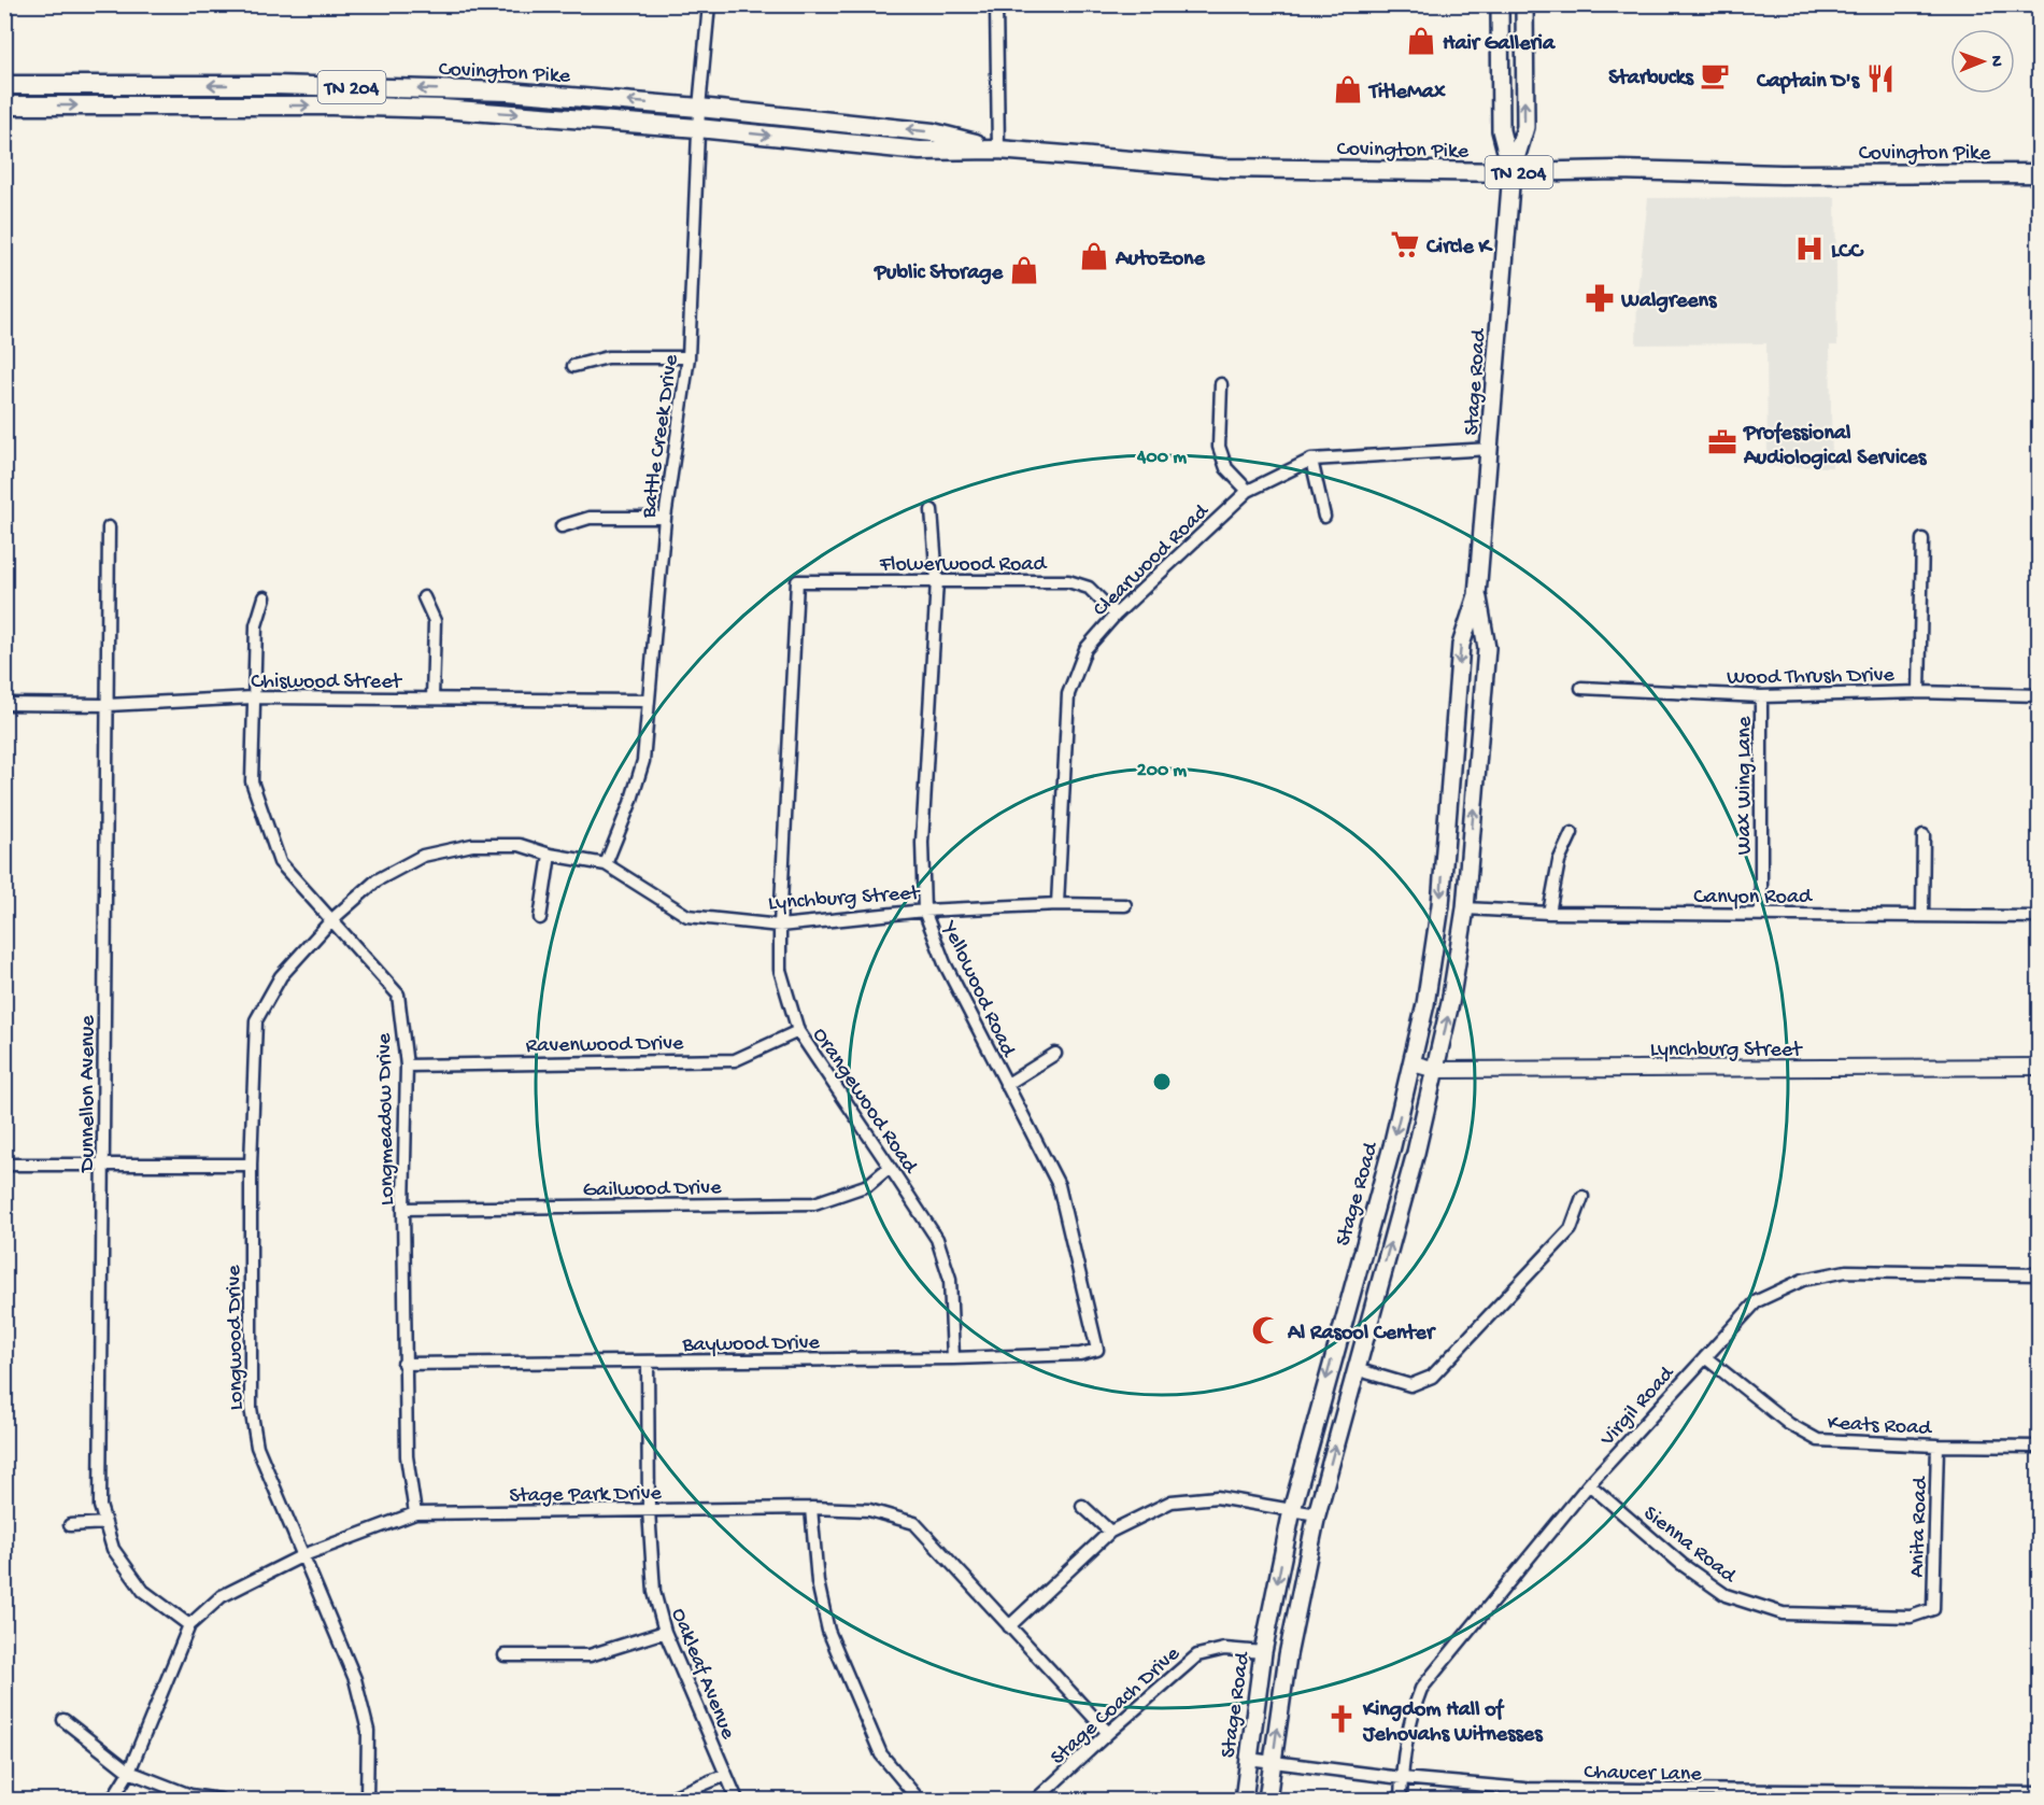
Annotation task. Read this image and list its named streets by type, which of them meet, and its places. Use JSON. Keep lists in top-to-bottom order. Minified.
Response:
{"streets":{"main road":["Covington Pike","TN 204","Stage Road"],"street":["Battle Creek Drive","Clearwood Road","Flowerwood Road","Wood Thrush Drive","Chiswood Street","Wax Wing Lane","Canyon Road","Lynchburg Street","Yellowood Road","Ravenwood Drive","Dunnellon Avenue","Orangewood Road","Longmeadow Drive","Gailwood Drive","Longwood Drive","Baywood Drive","Virgil Road","Keats Road","Stage Park Drive","Anita Road","Sienna Road","Oakleaf Avenue","Stage Coach Drive","Chaucer Lane"]},"crossings":[["Covington Pike","Stage Road"],["Covington Pike","Battle Creek Drive"],["Stage Road","Clearwood Road"],["Stage Road","Canyon Road"],["Stage Road","Lynchburg Street"],["Stage Road","Stage Coach Drive"],["Stage Road","Chaucer Lane"],["Battle Creek Drive","Chiswood Street"],["Battle Creek Drive","Lynchburg Street"],["Clearwood Road","Flowerwood Road"],["Clearwood Road","Lynchburg Street"],["Flowerwood Road","Yellowood Road"],["Flowerwood Road","Orangewood Road"],["Wood Thrush Drive","Wax Wing Lane"],["Chiswood Street","Dunnellon Avenue"],["Chiswood Street","Longmeadow Drive"],["Wax Wing Lane","Canyon Road"],["Lynchburg Street","Yellowood Road"],["Lynchburg Street","Orangewood Road"],["Lynchburg Street","Longmeadow Drive"],["Lynchburg Street","Longwood Drive"],["Yellowood Road","Baywood Drive"],["Ravenwood Drive","Orangewood Road"],["Ravenwood Drive","Longmeadow Drive"],["Dunnellon Avenue","Stage Park Drive"],["Orangewood Road","Gailwood Drive"],["Orangewood Road","Baywood Drive"],["Longmeadow Drive","Gailwood Drive"],["Longmeadow Drive","Longwood Drive"],["Longmeadow Drive","Baywood Drive"],["Longmeadow Drive","Stage Park Drive"],["Longwood Drive","Stage Park Drive"],["Baywood Drive","Oakleaf Avenue"],["Virgil Road","Keats Road"],["Virgil Road","Sienna Road"],["Virgil Road","Chaucer Lane"],["Keats Road","Anita Road"],["Stage Park Drive","Oakleaf Avenue"],["Stage Park Drive","Stage Coach Drive"],["Anita Road","Sienna Road"]],"places":{"shop":["Hair Galleria","TitleMax","AutoZone","Public Storage"],"cafe":["Starbucks"],"restaurant":["Captain D's"],"supermarket":["Circle K"],"hospital":["LCC"],"pharmacy":["Walgreens"],"office":["Professional Audiological Services"],"mosque":["Al Rasool Center"],"church":["Kingdom Hall of Jehovahs Witnesses"]},"north":"right","rings":["400 m","200 m"]}
